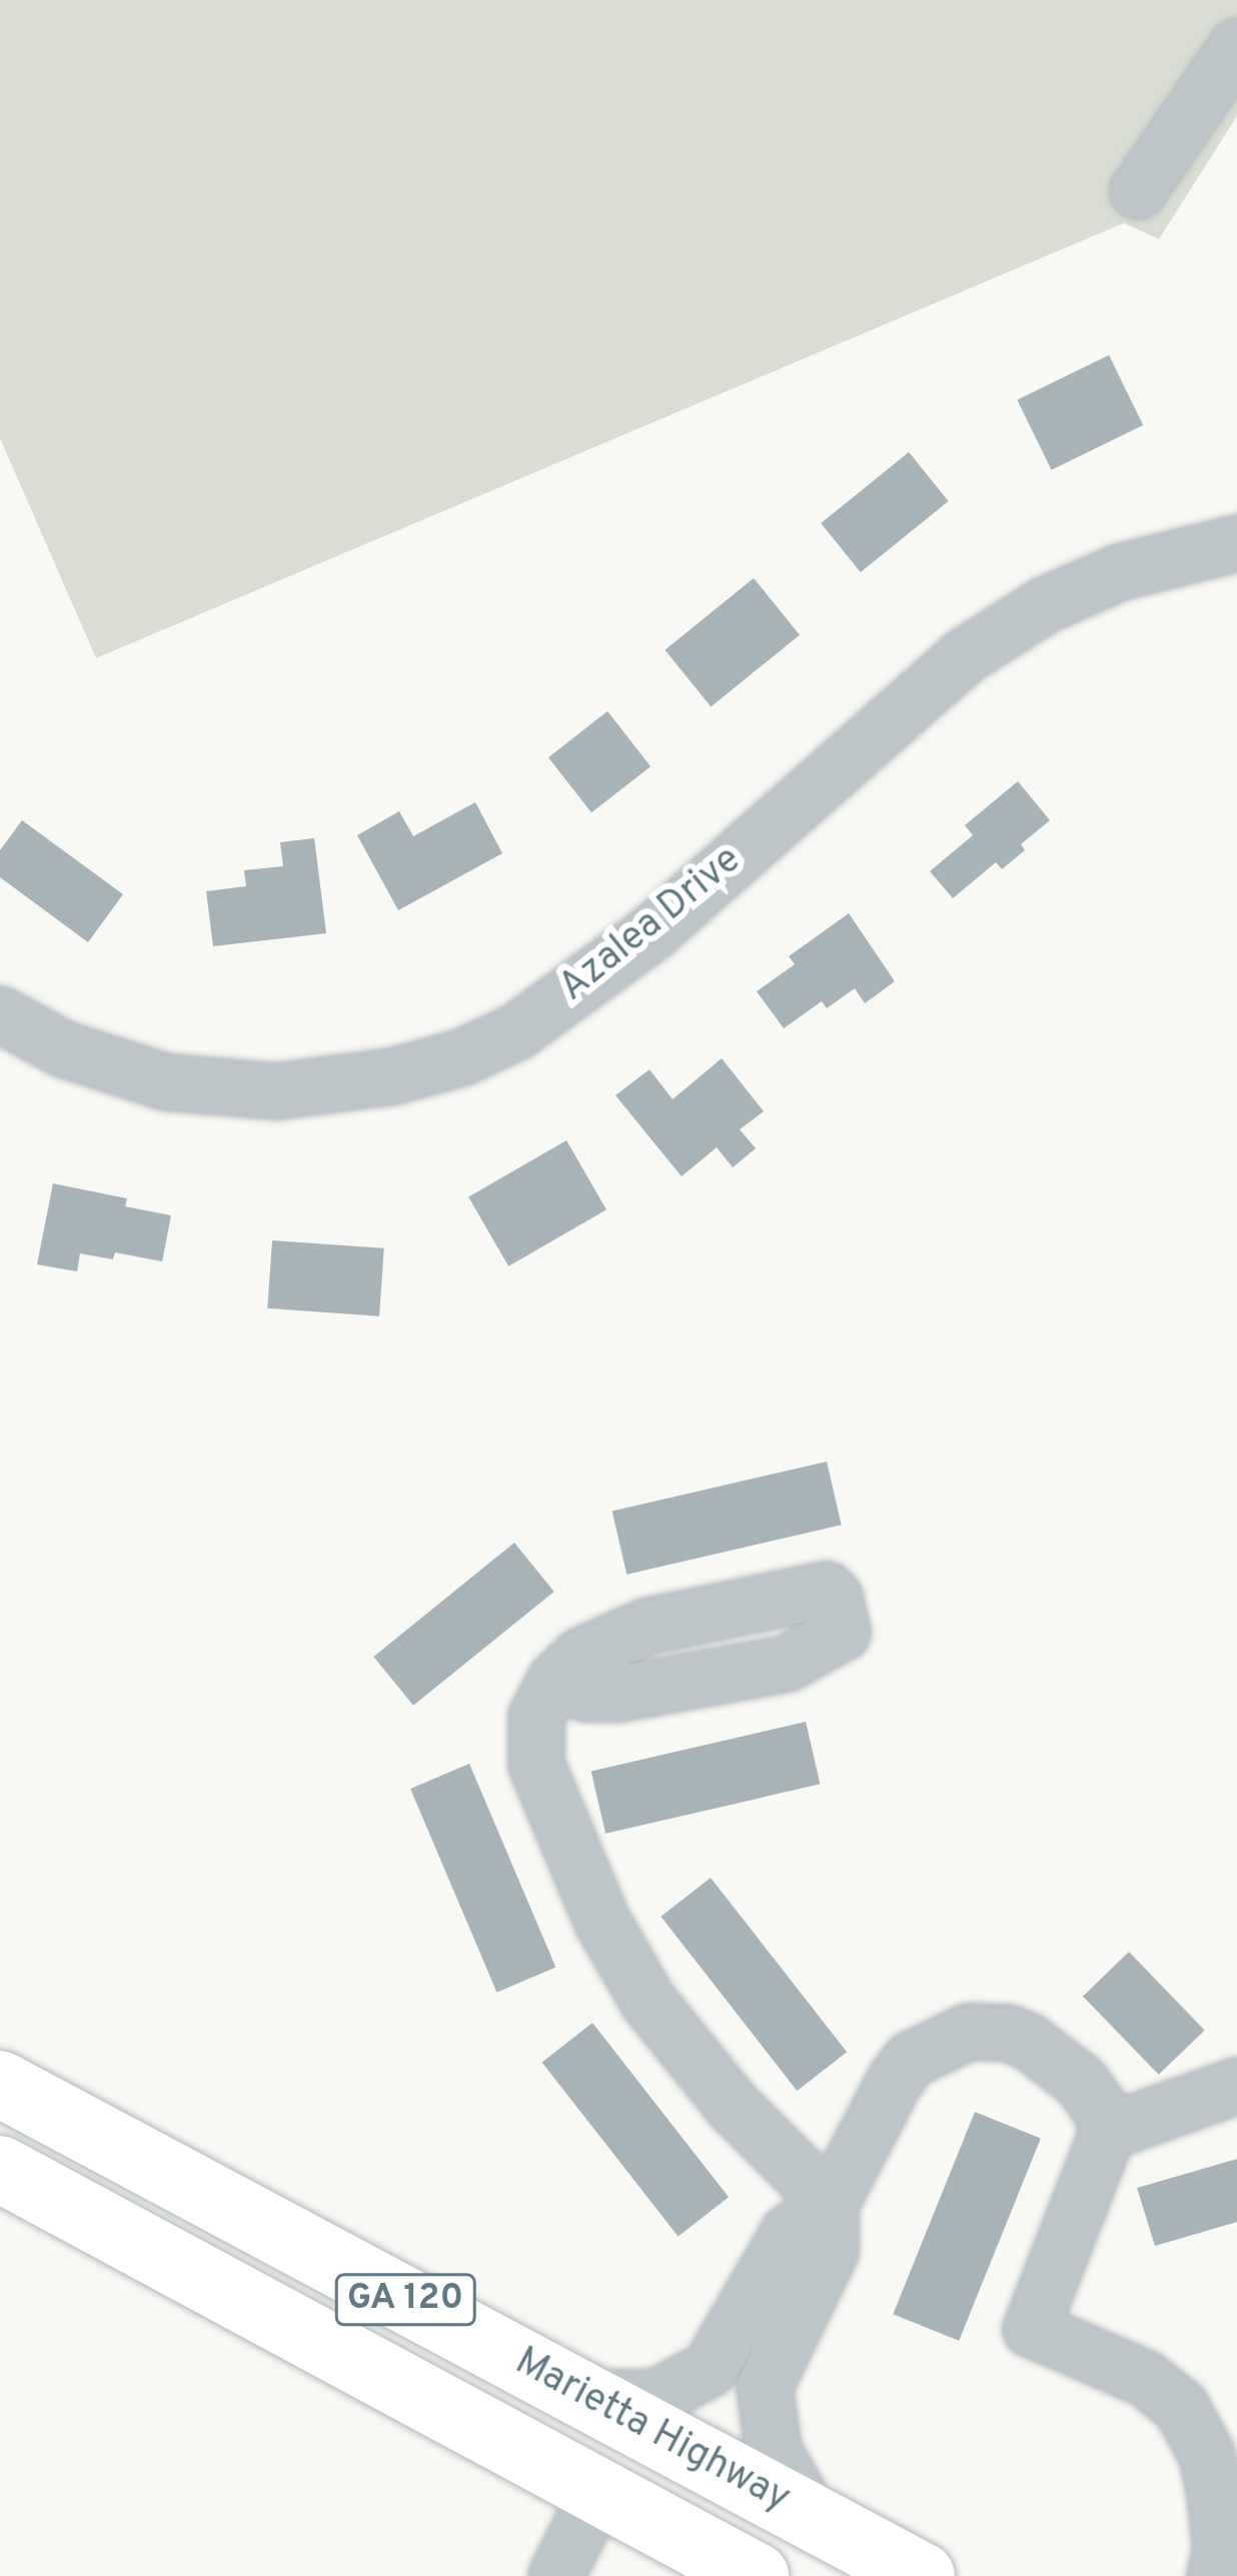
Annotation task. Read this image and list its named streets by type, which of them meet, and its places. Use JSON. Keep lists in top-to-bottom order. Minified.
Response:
{"streets":{"highway":["GA 120","Marietta Highway"],"street":["Azalea Drive"]}}
